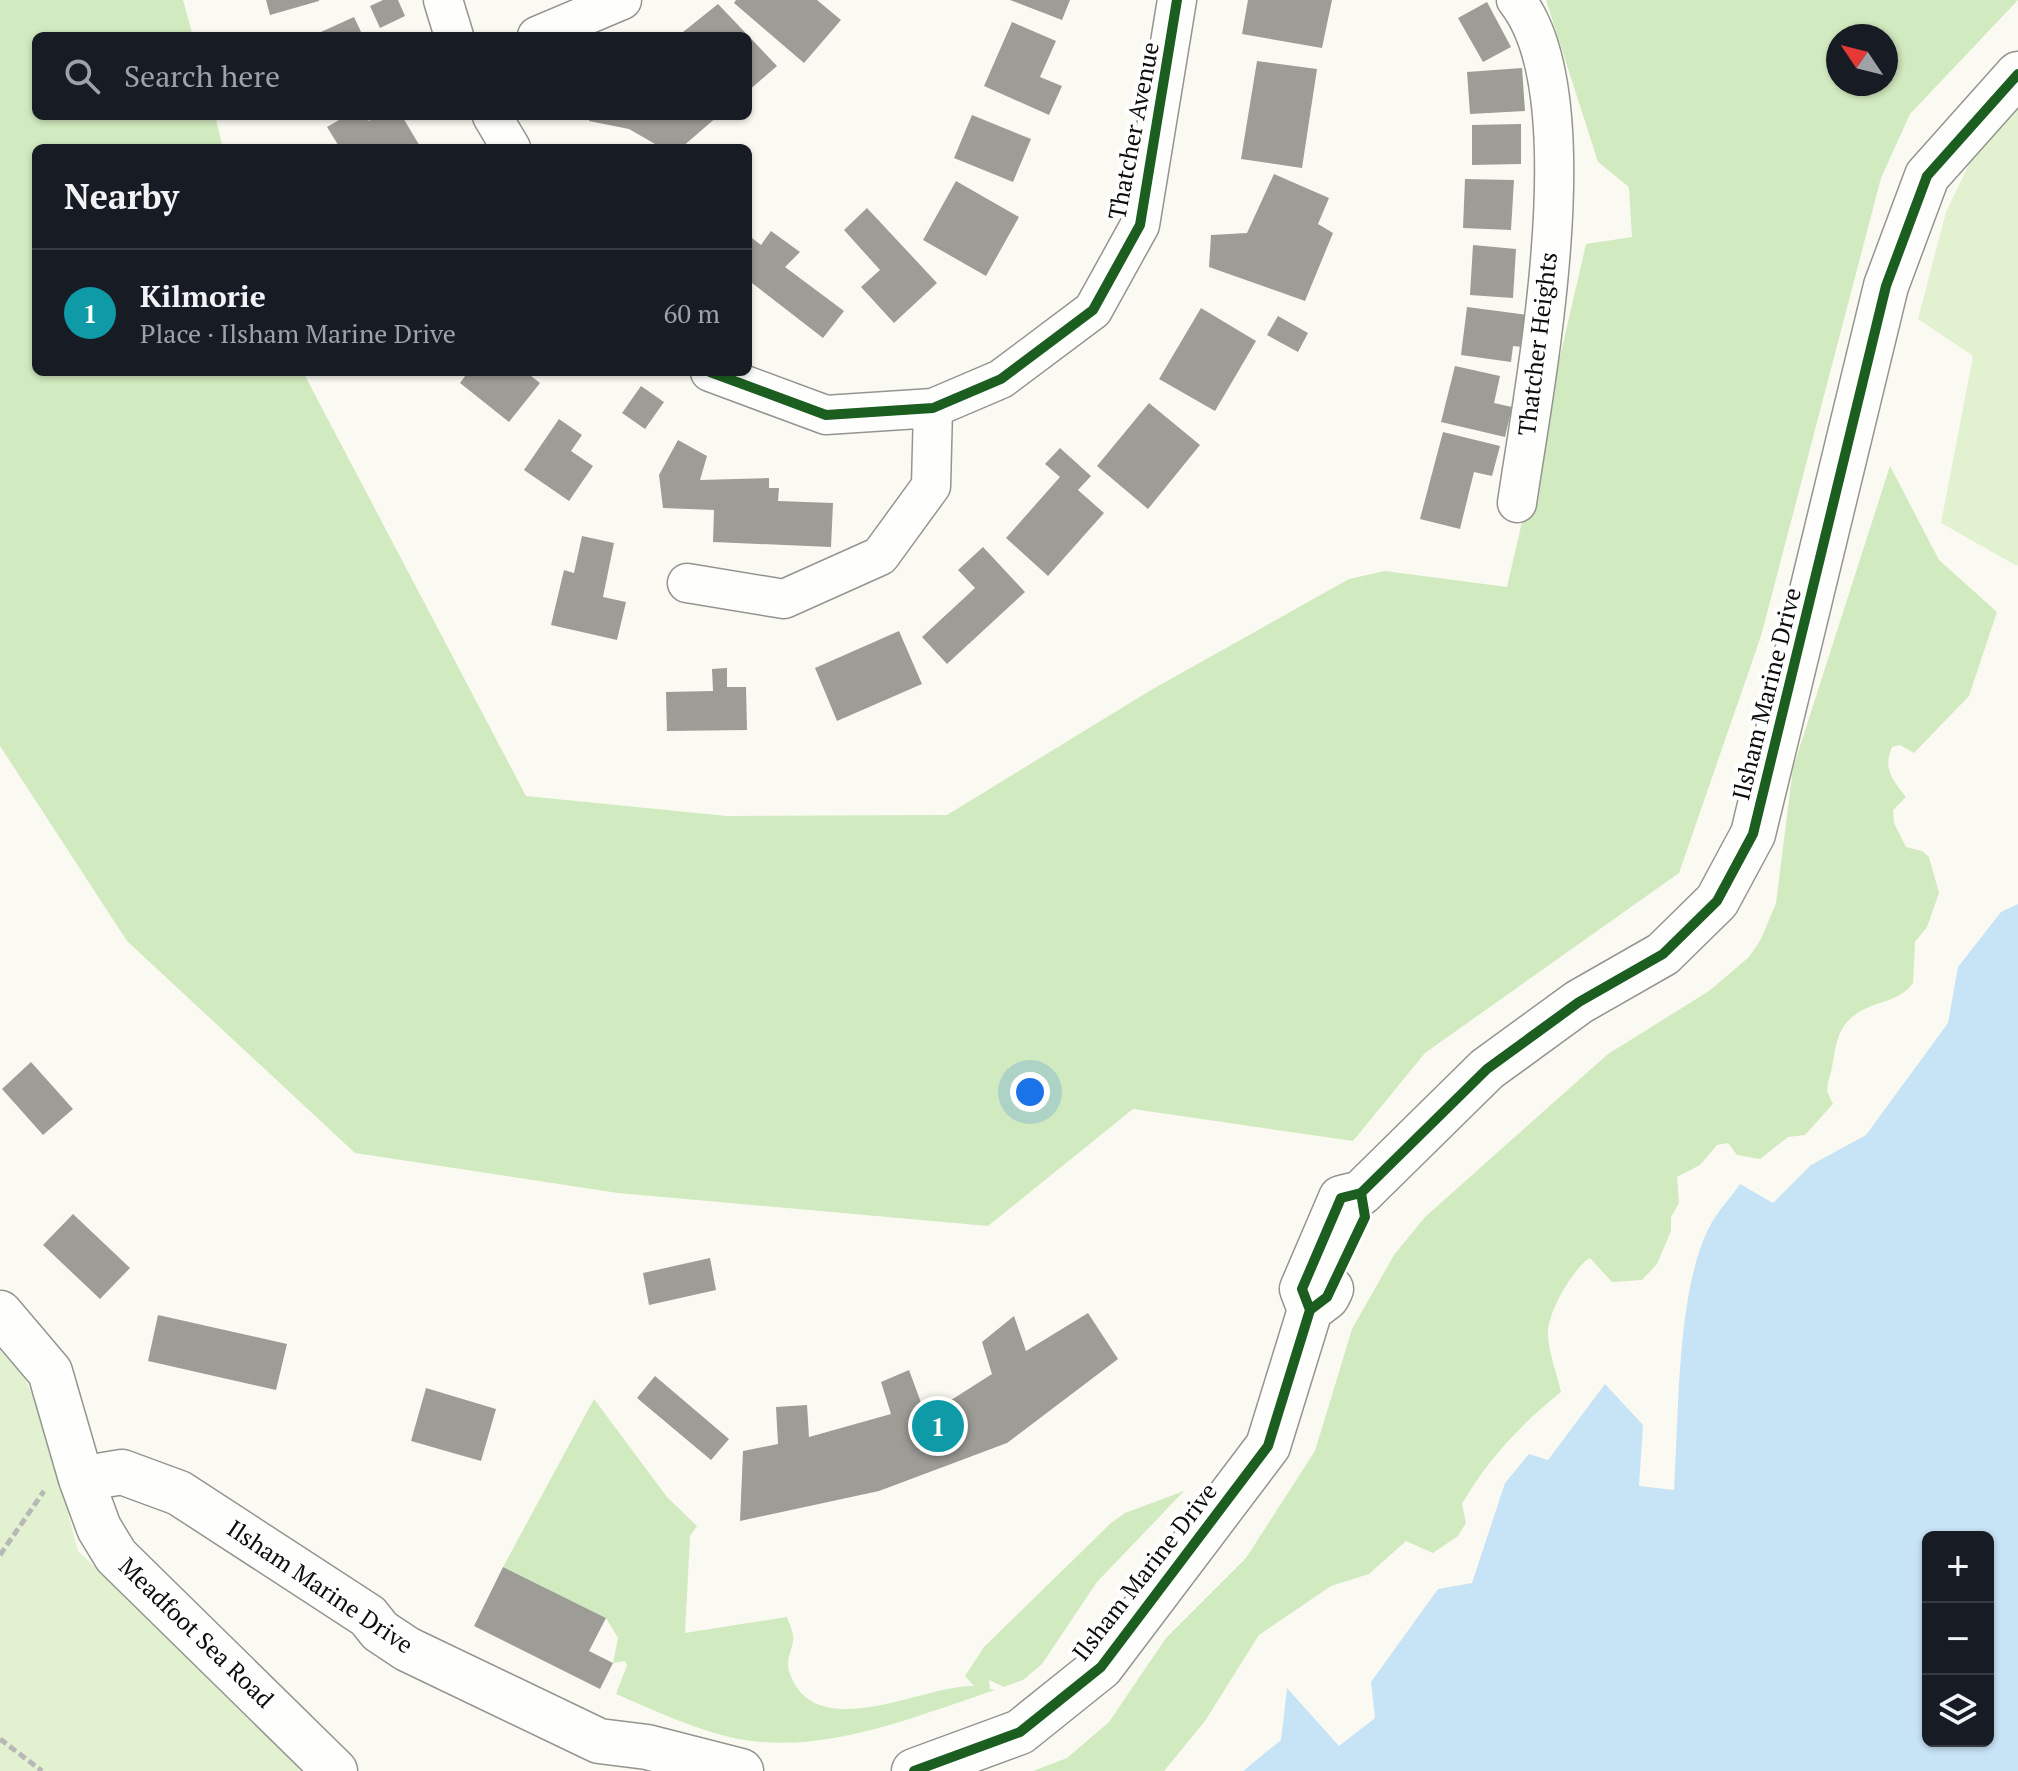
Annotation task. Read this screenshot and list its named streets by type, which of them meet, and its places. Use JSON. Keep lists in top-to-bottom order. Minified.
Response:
{"streets":{"street":["Thatcher Avenue","Thatcher Heights","Ilsham Marine Drive","Meadfoot Sea Road"]},"crossings":[["Ilsham Marine Drive","Meadfoot Sea Road"]],"north":"top left","page":{"search":"Search here","heading":"Nearby","list":[{"mark":"1","name":"Kilmorie","note":"Place · Ilsham Marine Drive","value":"60 m"}],"pins":"1","map_buttons":["+","−"]}}
